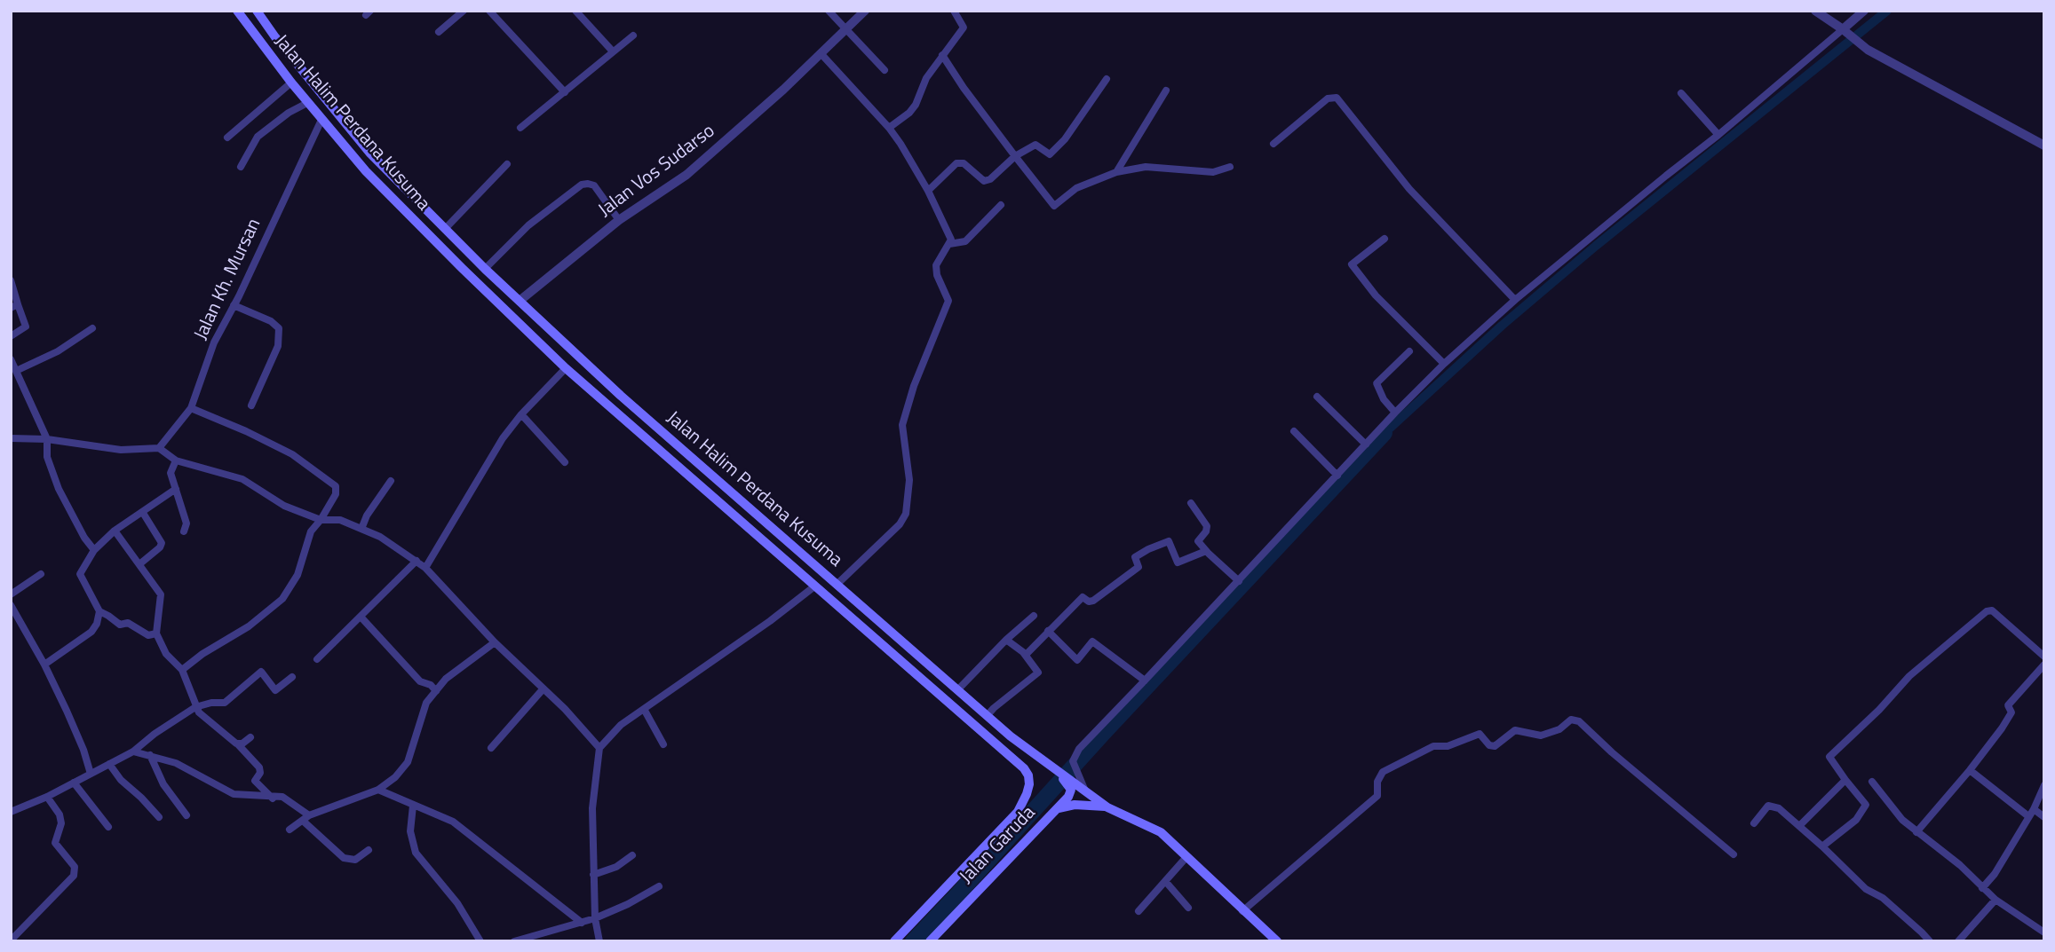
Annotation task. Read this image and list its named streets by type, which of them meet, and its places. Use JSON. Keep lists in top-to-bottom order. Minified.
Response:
{"streets":{"main road":["Jalan Halim Perdana Kusuma","Jalan Garuda"],"street":["Jalan Vos Sudarso","Jalan Kh. Mursan"]},"crossings":[["Jalan Halim Perdana Kusuma","Jalan Vos Sudarso"],["Jalan Halim Perdana Kusuma","Jalan Kh. Mursan"],["Jalan Halim Perdana Kusuma","Jalan Garuda"]]}
